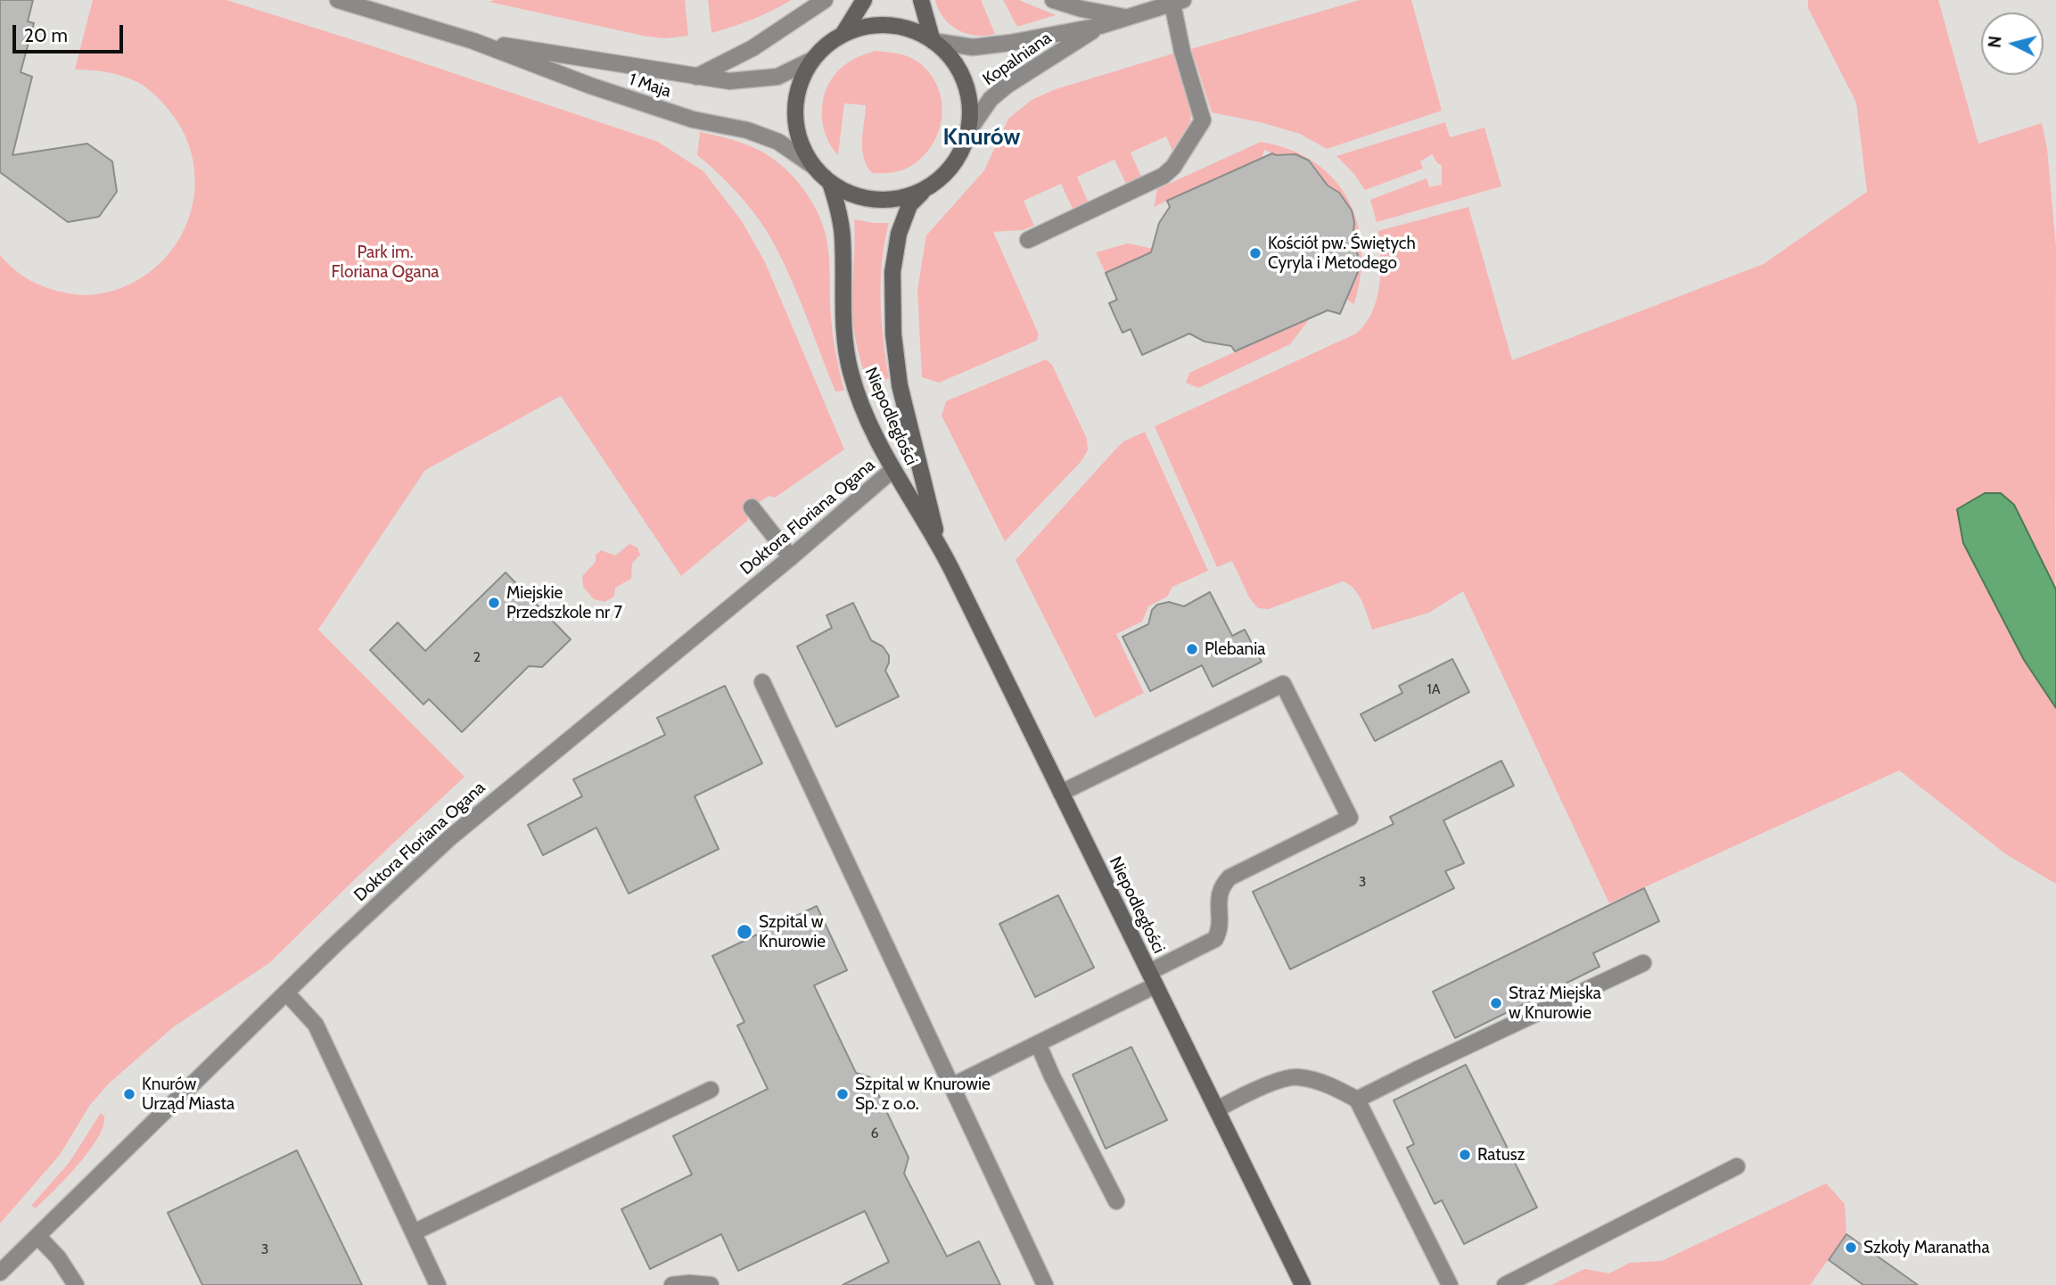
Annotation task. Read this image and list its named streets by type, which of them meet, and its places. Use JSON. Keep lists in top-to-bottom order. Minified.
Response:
{"streets":{"main road":["Niepodległości"],"street":["Kopalniana","1 Maja","Doktora Floriana Ogana"]},"crossings":[["Kopalniana","1 Maja"],["Kopalniana","Niepodległości"],["1 Maja","Niepodległości"],["Niepodległości","Doktora Floriana Ogana"]],"districts":["Knurów"],"parks":["Park im. Floriana Ogana"],"places":["Kościół pw. Świętych Cyryla i Metodego","Miejskie Przedszkole nr 7","Plebania","Szpital w Knurowie","Straż Miejska w Knurowie","Knurów Urząd Miasta","Szpital w Knurowie Sp. z o.o.","Ratusz","Szkoły Maranatha"],"house_numbers":["2","1A","3","6","3"],"scale_bar":"20 m","north":"left"}
